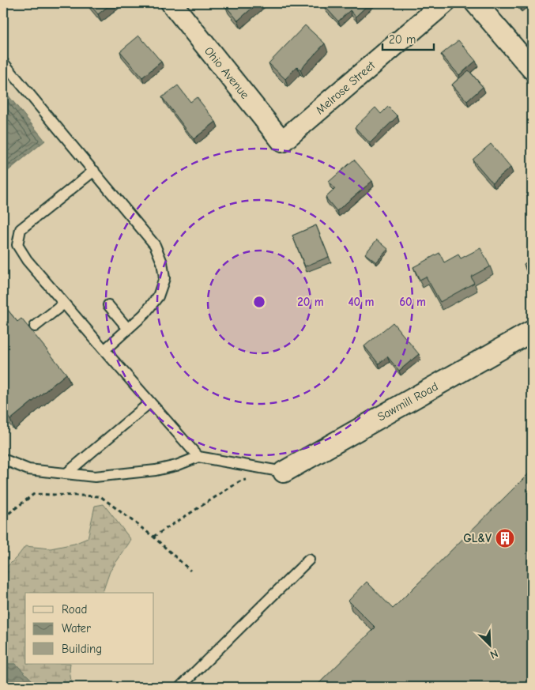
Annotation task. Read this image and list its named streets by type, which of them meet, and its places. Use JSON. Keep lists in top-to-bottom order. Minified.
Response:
{"streets":{"street":["Ohio Avenue","Melrose Street","Sawmill Road"]},"crossings":[["Ohio Avenue","Melrose Street"]],"places":{"building":["GL&V"]},"legend":["Road","Water","Building"],"scale_bar":"20 m","north":"bottom right","rings":["20 m","40 m","60 m"]}
